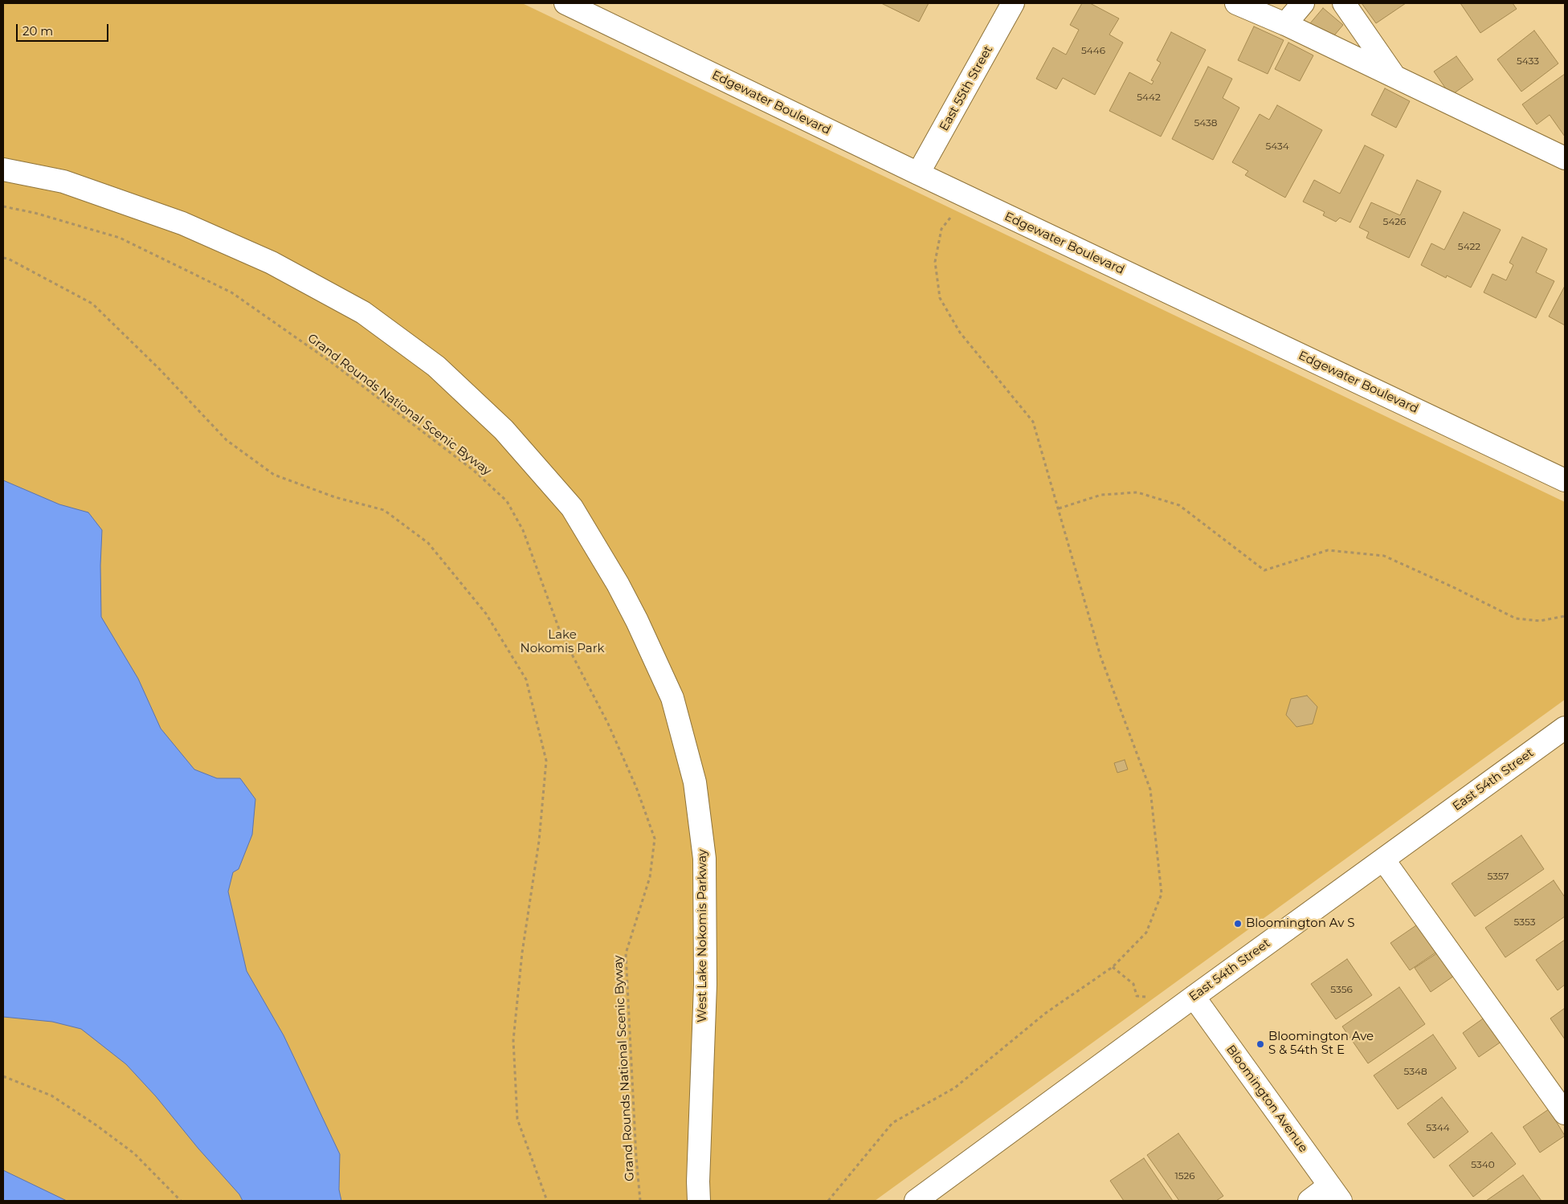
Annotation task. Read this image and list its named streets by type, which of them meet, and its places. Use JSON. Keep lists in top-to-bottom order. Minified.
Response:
{"streets":{"street":["East 55th Street","Edgewater Boulevard","East 54th Street","West Lake Nokomis Parkway","Bloomington Avenue"],"path":["Grand Rounds National Scenic Byway"]},"crossings":[["East 55th Street","Edgewater Boulevard"],["East 54th Street","Bloomington Avenue"]],"parks":["Lake Nokomis Park"],"places":["Bloomington Av S","Bloomington Ave S & 54th St E"],"house_numbers":["5446","5433","5442","5438","5434","5426","5422","5357","5353","5356","5348","5344","5340","1526"],"scale_bar":"20 m"}
